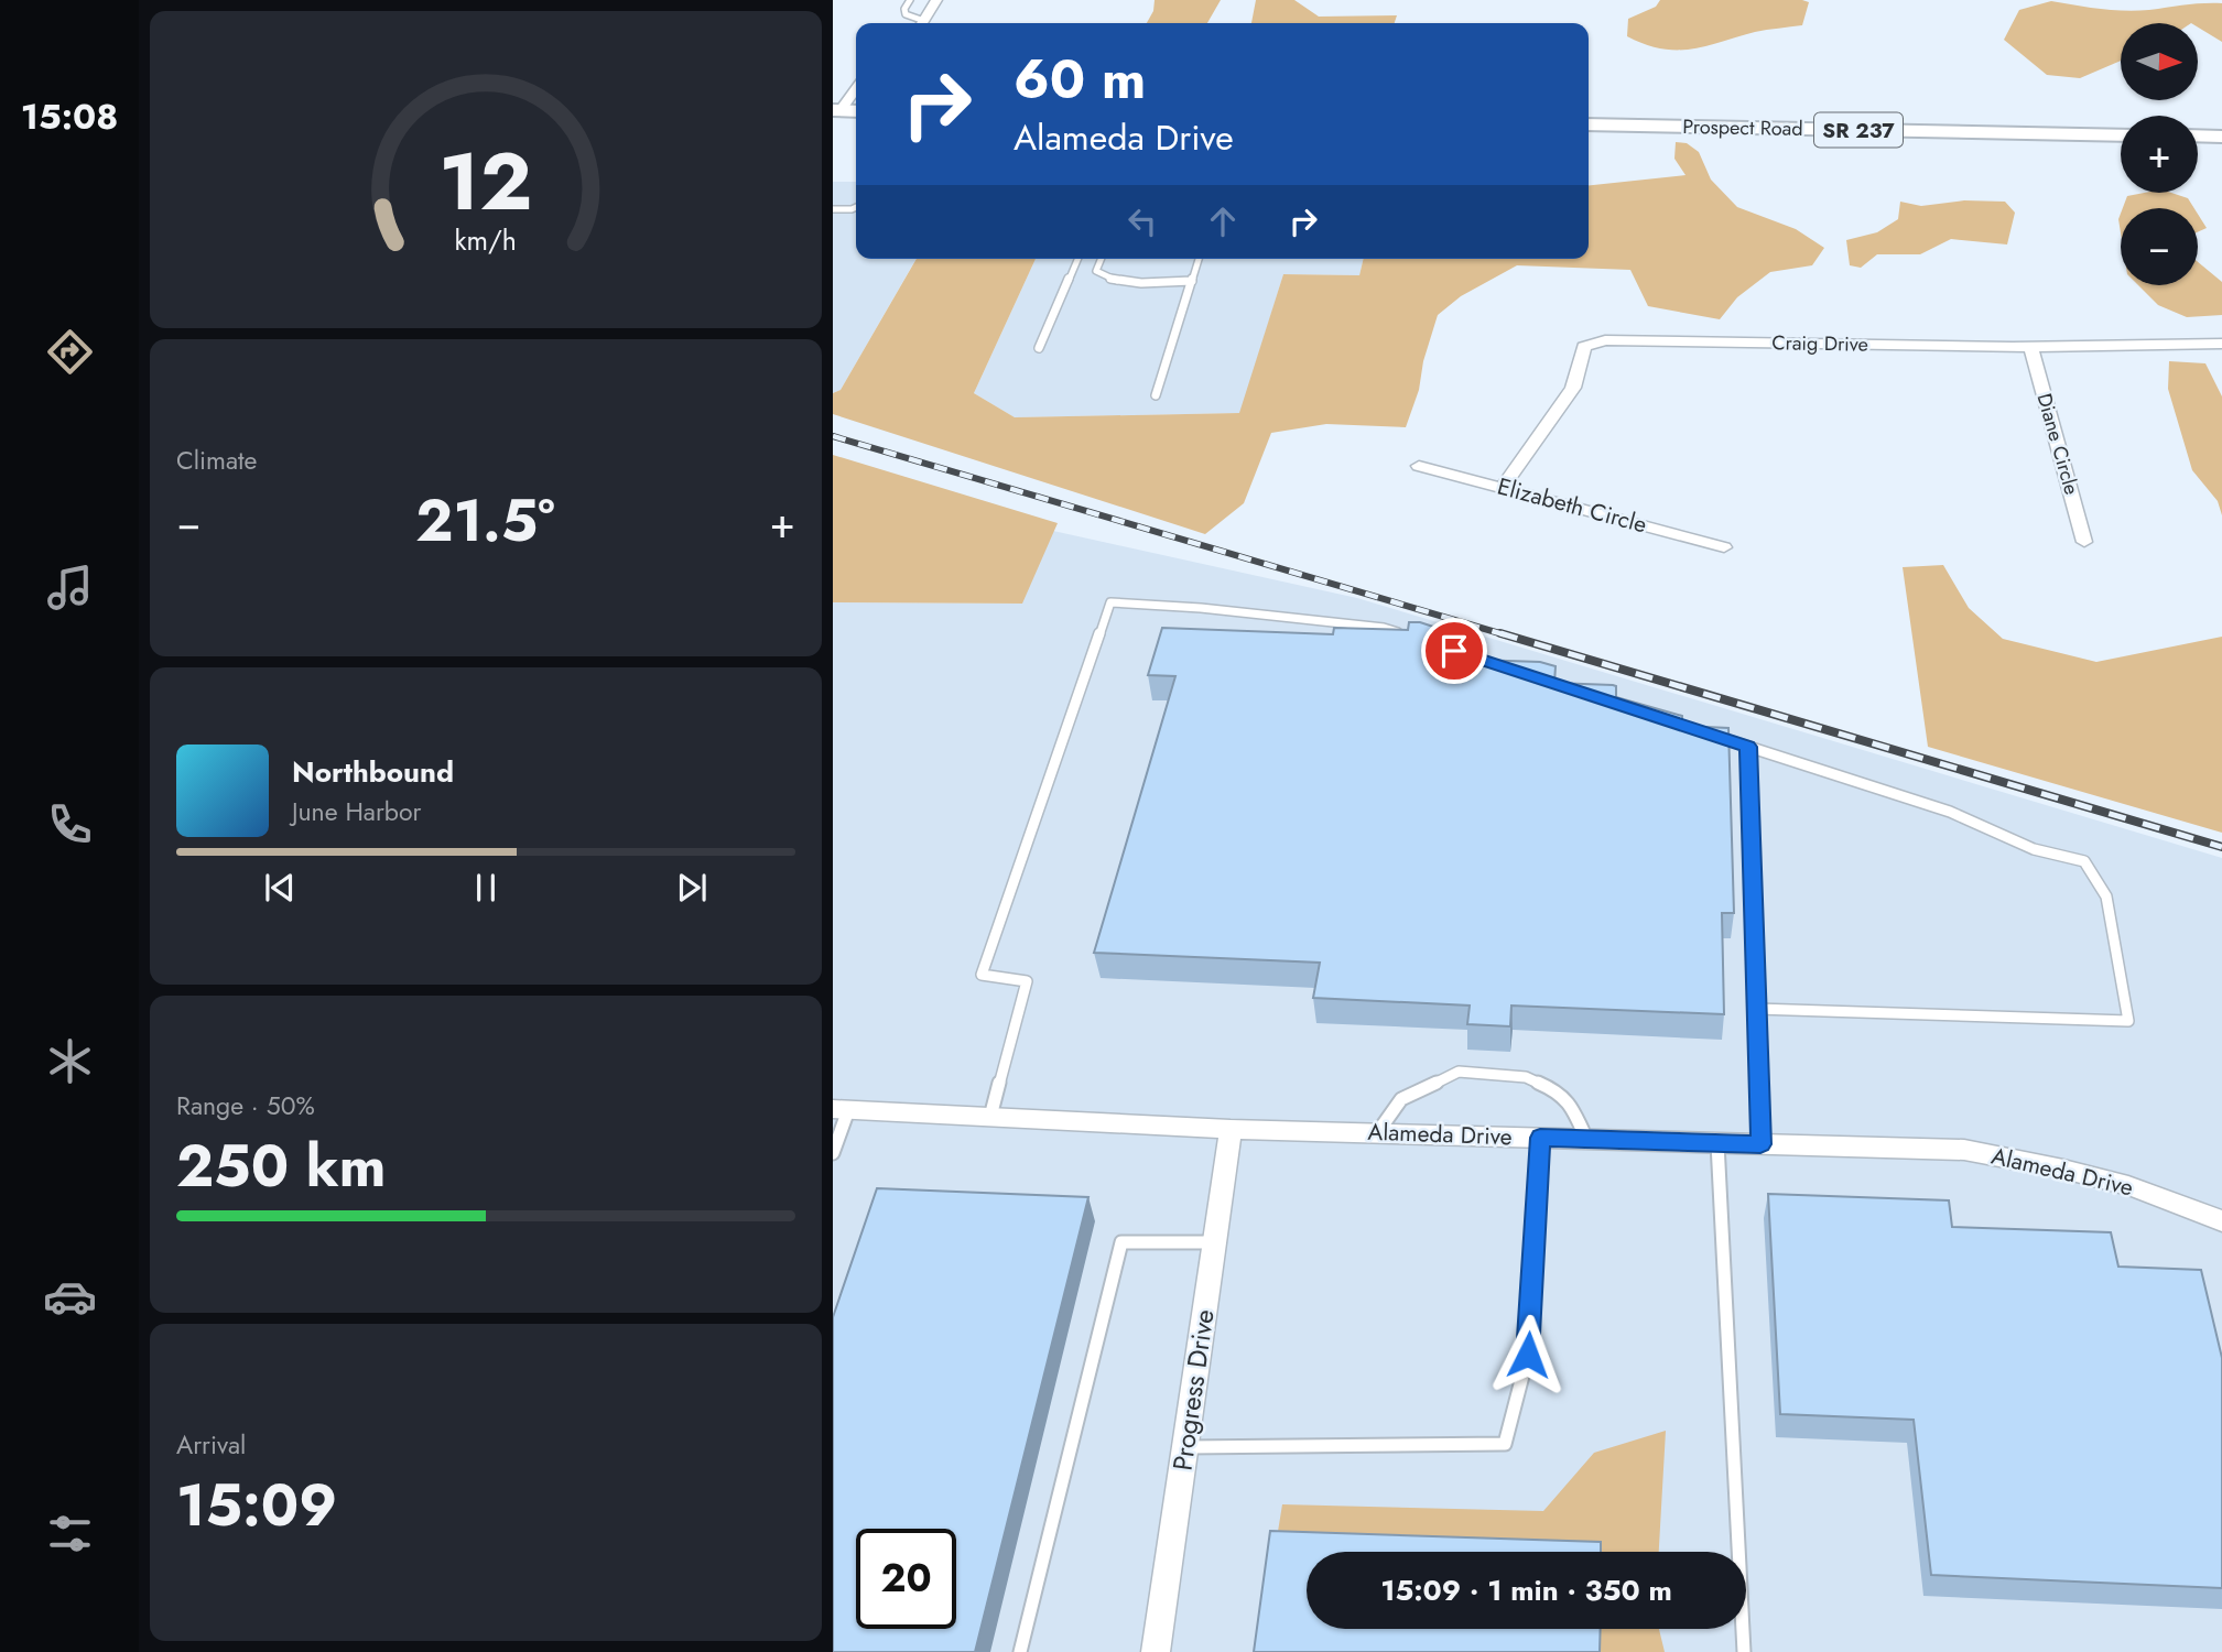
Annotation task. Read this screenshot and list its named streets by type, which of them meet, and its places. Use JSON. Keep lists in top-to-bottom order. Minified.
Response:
{"streets":{"main road":["Prospect Road","SR 237"],"street":["Craig Drive","Diane Circle","Elizabeth Circle","Alameda Drive","Progress Drive"]},"crossings":[["Craig Drive","Diane Circle"],["Craig Drive","Elizabeth Circle"],["Alameda Drive","Progress Drive"]],"north":"right","page":{"tabs":"15:08","map_buttons":["+","−"],"turn":["60 m","Alameda Drive"],"tile":["Climate",["Range · 50%","250 km"],["Arrival","15:09"]],"heat":["−","21.5°","+"],"song":["Northbound","June Harbor"],"limit":"20","trip":"15:09 · 1 min · 350 m","gauge":["12","km/h"]}}
